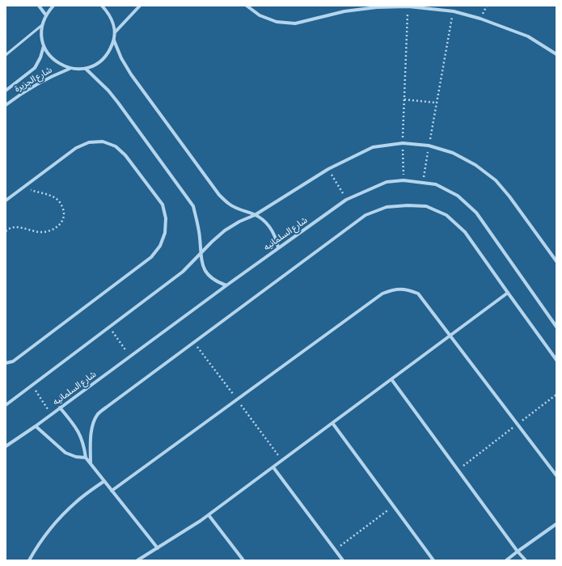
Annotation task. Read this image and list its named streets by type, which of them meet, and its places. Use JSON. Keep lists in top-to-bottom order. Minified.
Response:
{"streets":{"street":["شارع الجزيرة","شارع السلمانيه"]}}
